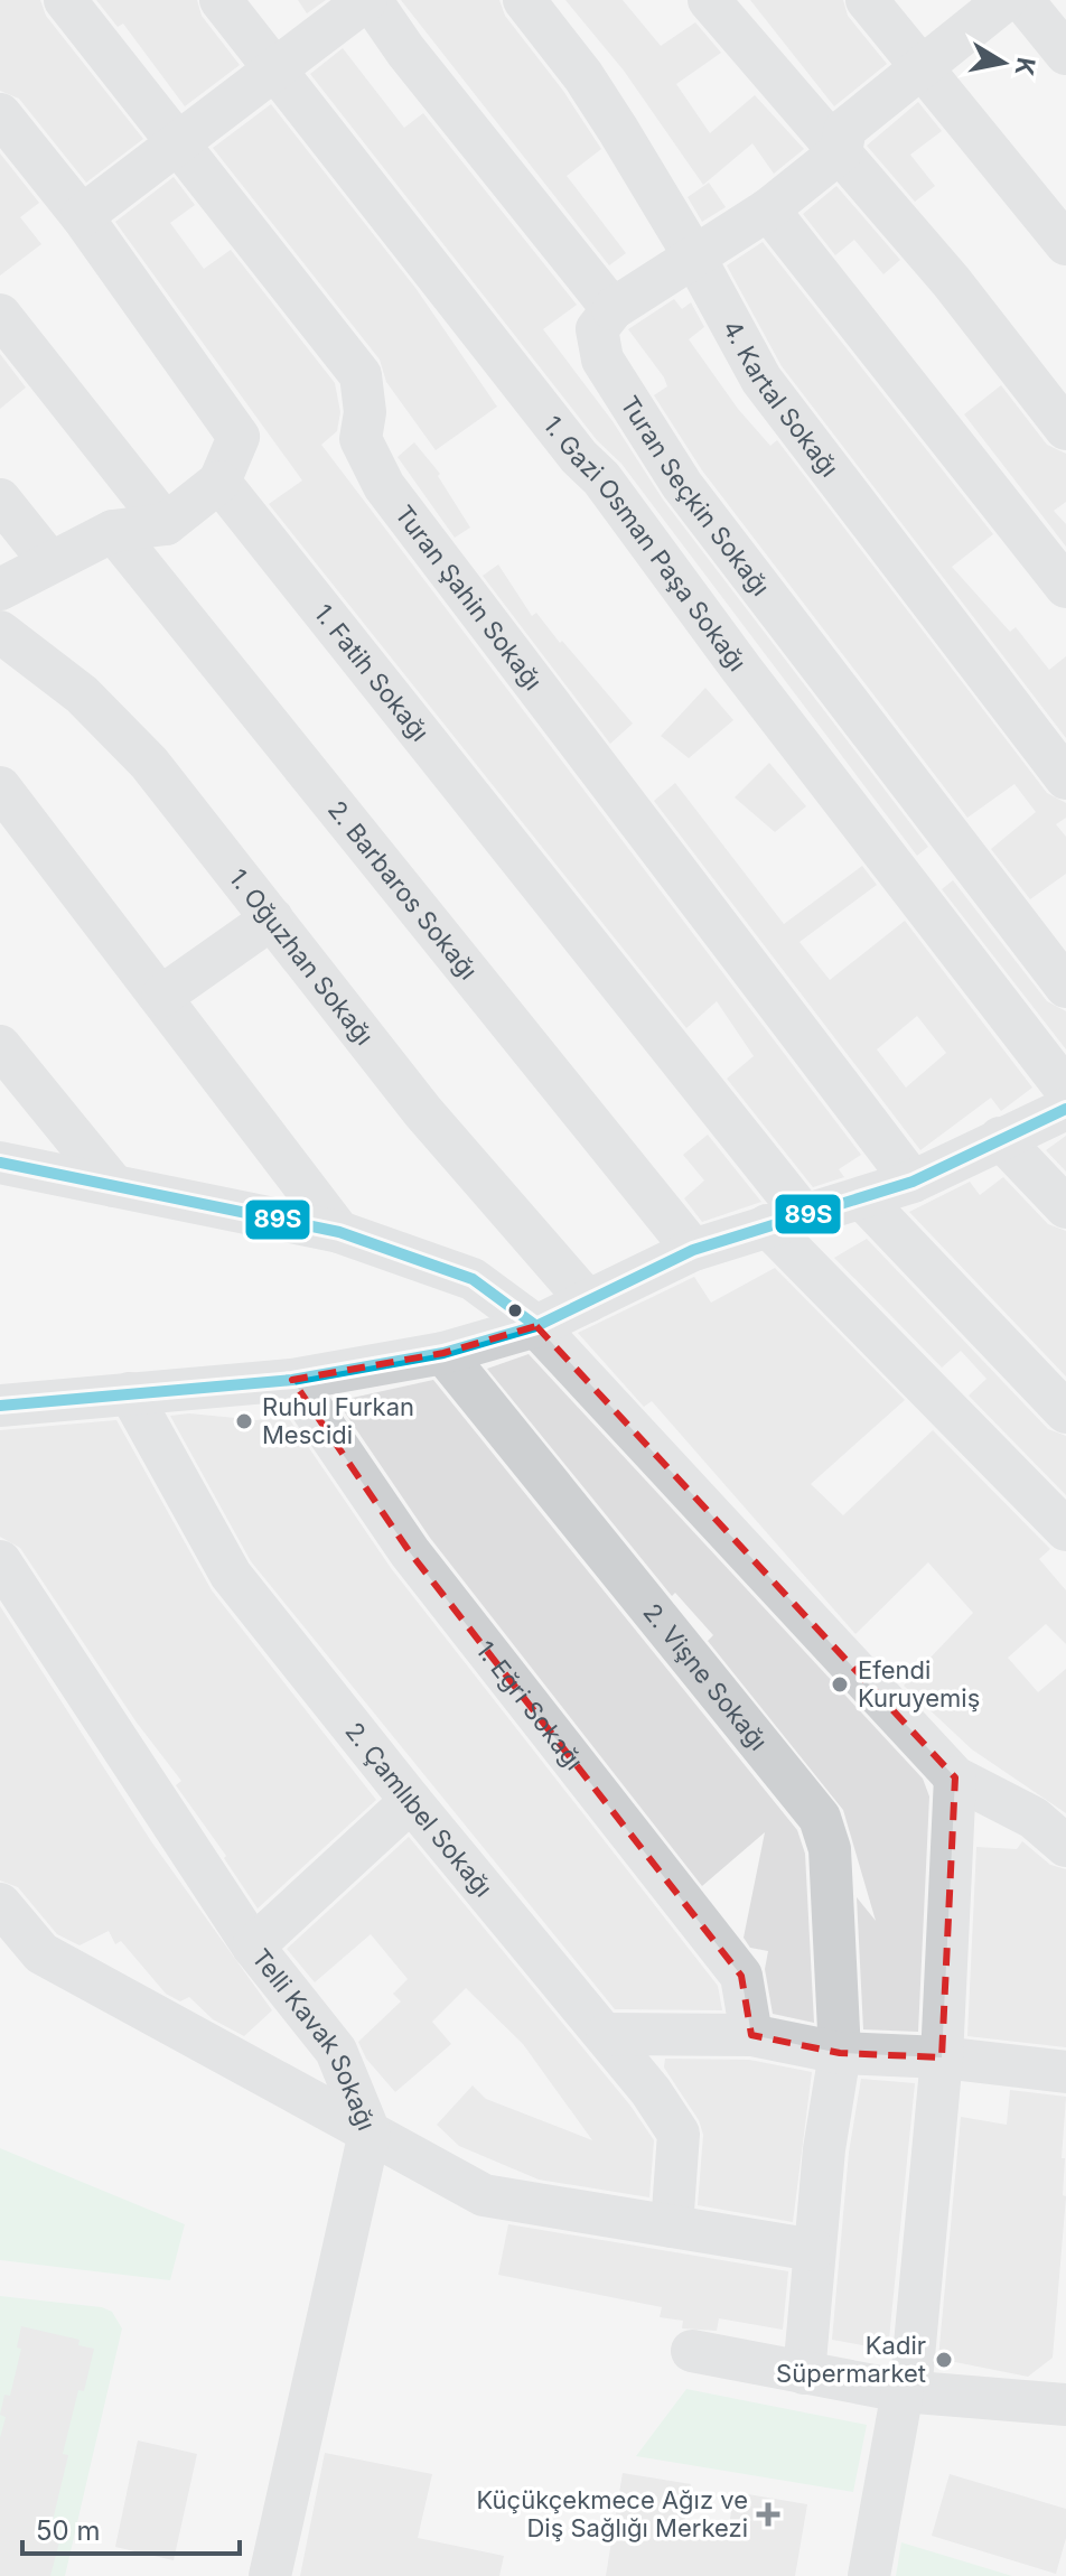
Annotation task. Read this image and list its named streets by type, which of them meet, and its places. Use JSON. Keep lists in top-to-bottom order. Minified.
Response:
{"streets":{"street":["4. Kartal Sokağı","Turan Seçkin Sokağı","1. Gazi Osman Paşa Sokağı","Turan Şahin Sokağı","1. Fatih Sokağı","2. Barbaros Sokağı","1. Oğuzhan Sokağı","2. Vişne Sokağı","1. Eğri Sokağı","2. Çamlıbel Sokağı","Telli Kavak Sokağı"]},"crossings":[["2. Vişne Sokağı","Telli Kavak Sokağı"],["2. Çamlıbel Sokağı","Telli Kavak Sokağı"]],"places":{"other":["Ruhul Furkan Mescidi","Efendi Kuruyemiş","Kadir Süpermarket"],"health":["Küçükçekmece Ağız ve Diş Sağlığı Merkezi"]},"lines":["transit line 89S"],"scale_bar":"50 m","north":"right"}
